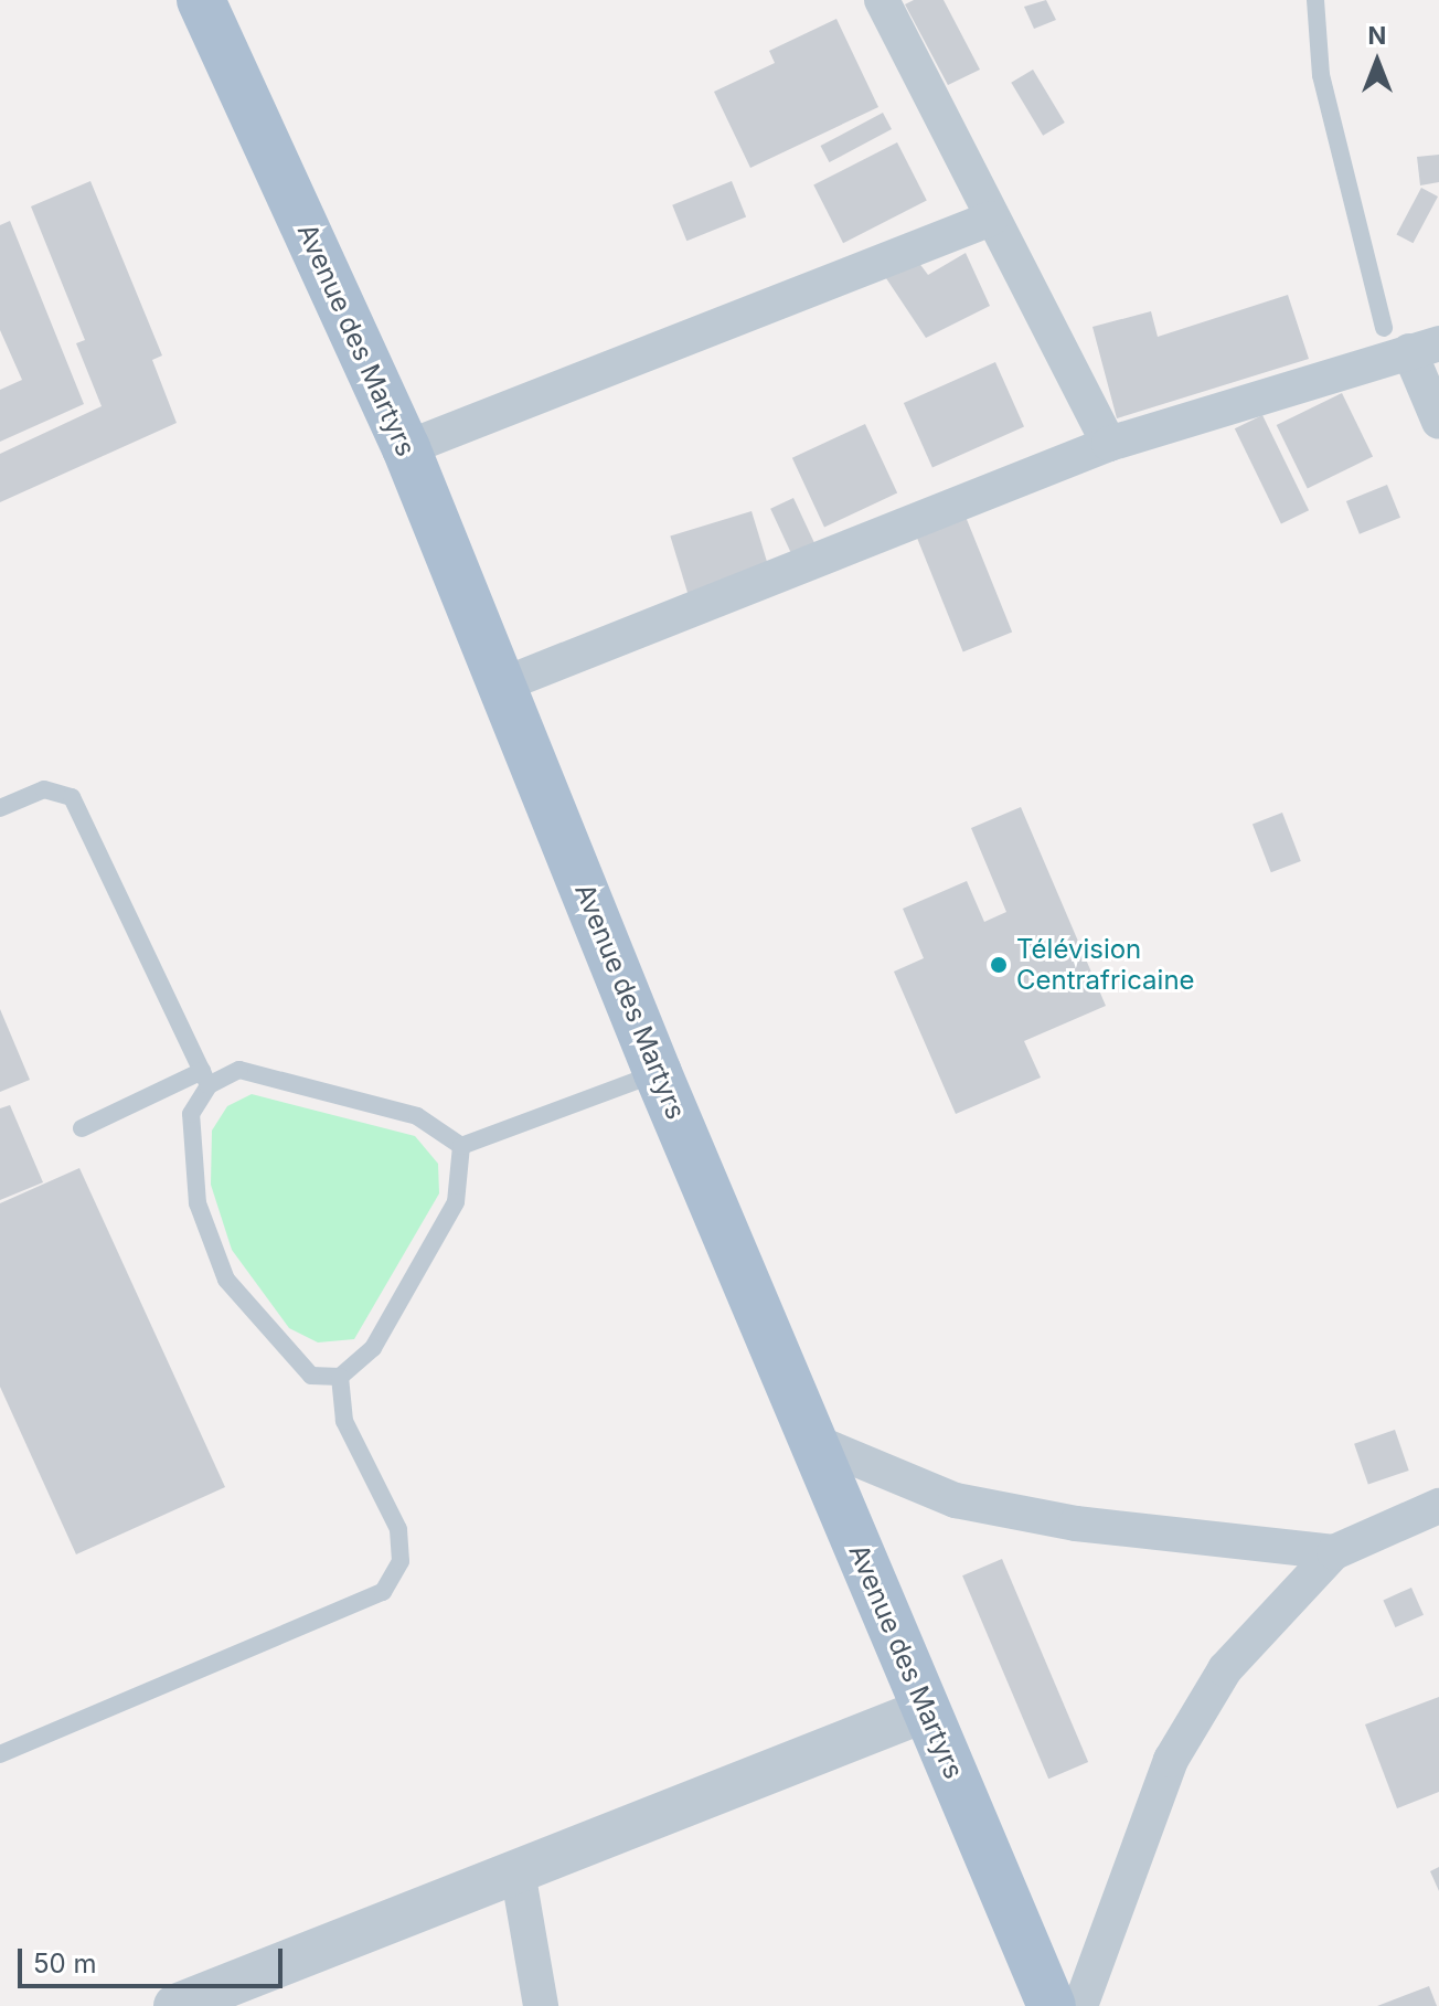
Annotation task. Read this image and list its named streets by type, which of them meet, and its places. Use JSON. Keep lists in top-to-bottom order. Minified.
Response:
{"streets":{"main road":["Avenue des Martyrs"]},"places":["Télévision Centrafricaine"],"scale_bar":"50 m","north":"top"}
